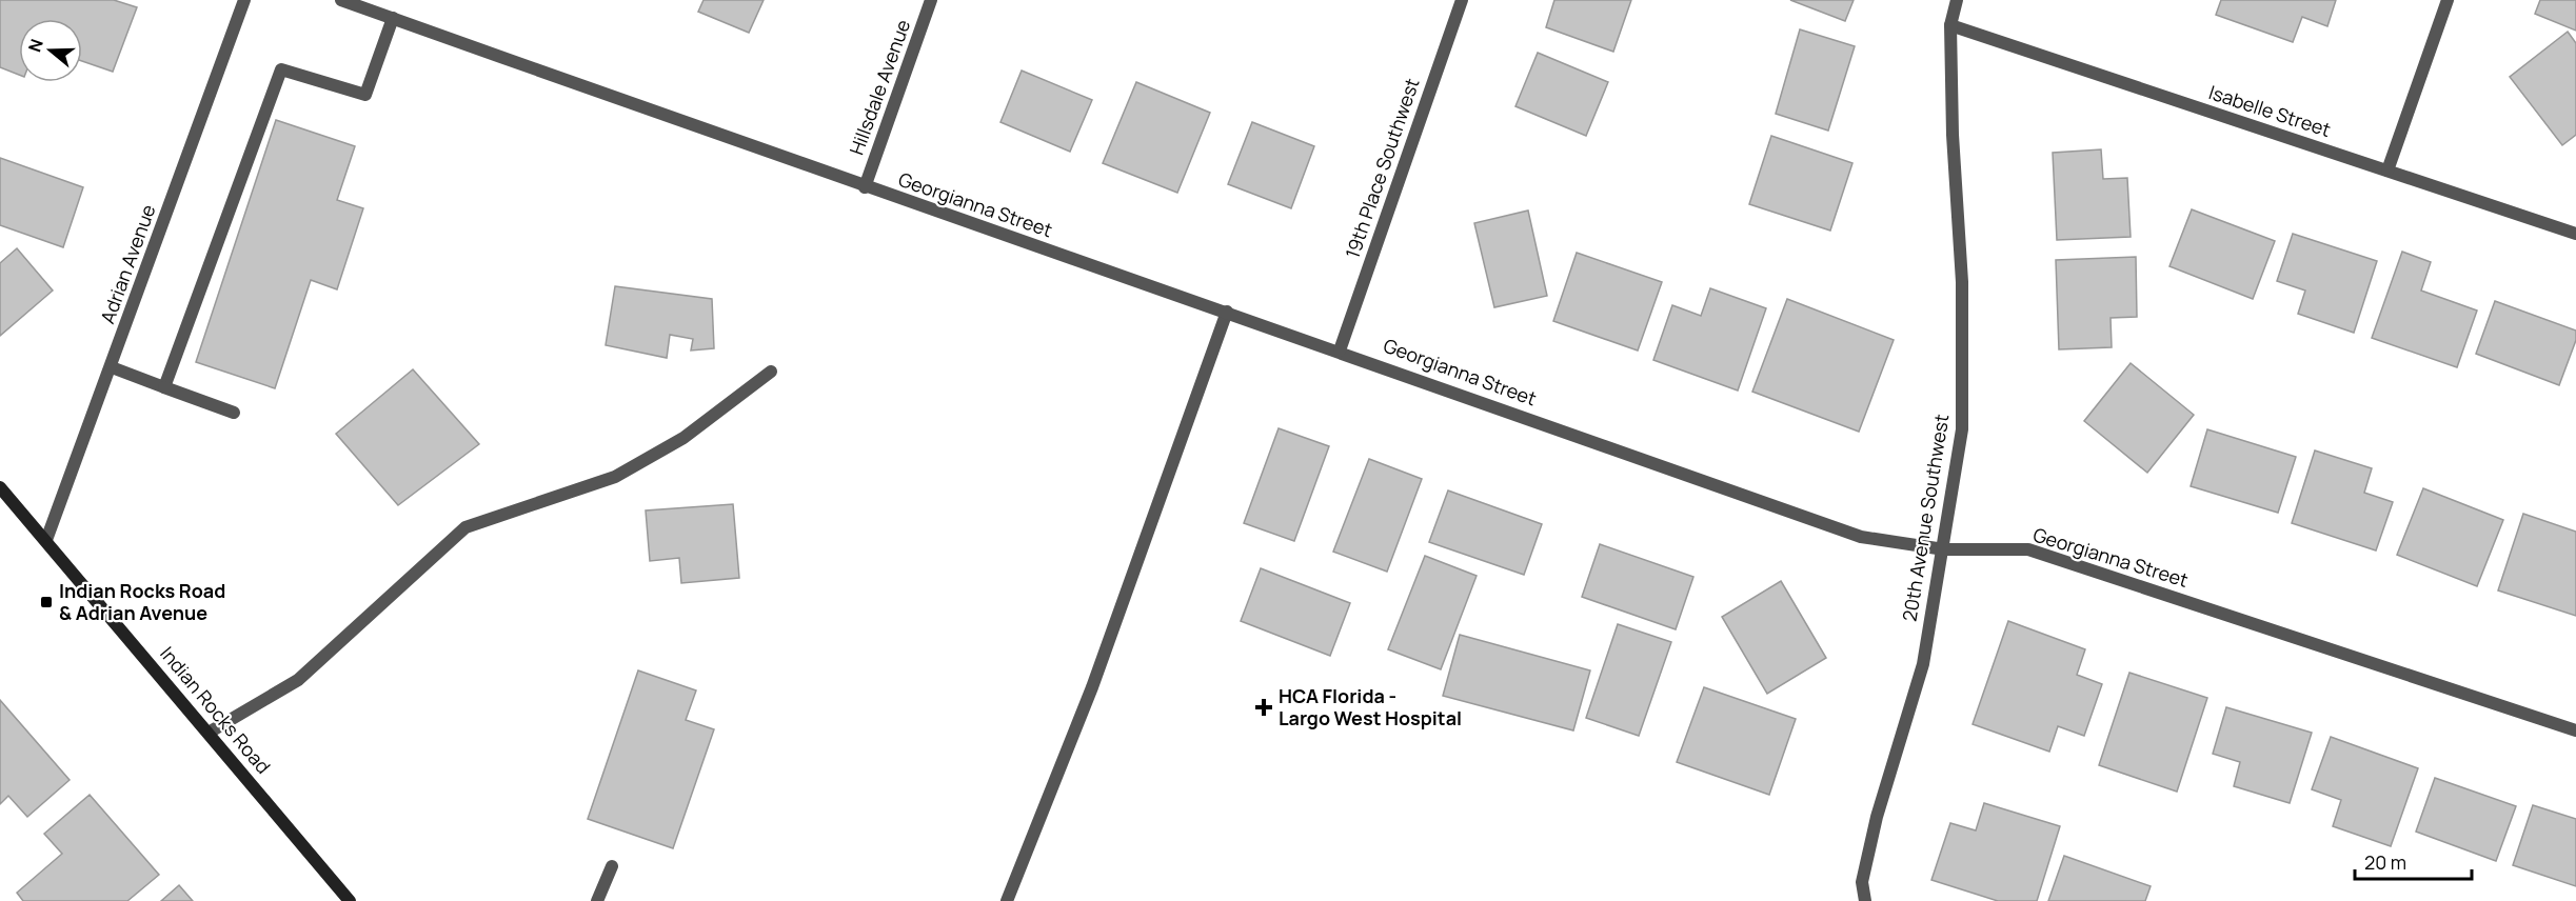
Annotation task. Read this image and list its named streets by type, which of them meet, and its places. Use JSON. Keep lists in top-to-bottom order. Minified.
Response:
{"streets":{"street":["Hillsdale Avenue","Isabelle Street","19th Place Southwest","Georgianna Street","Adrian Avenue","20th Avenue Southwest","Indian Rocks Road"]},"crossings":[["Hillsdale Avenue","Georgianna Street"],["Isabelle Street","20th Avenue Southwest"],["19th Place Southwest","Georgianna Street"],["Georgianna Street","20th Avenue Southwest"],["Adrian Avenue","Indian Rocks Road"]],"places":{"transit":["Indian Rocks Road & Adrian Avenue"],"health":["HCA Florida - Largo West Hospital"]},"scale_bar":"20 m","north":"left"}
